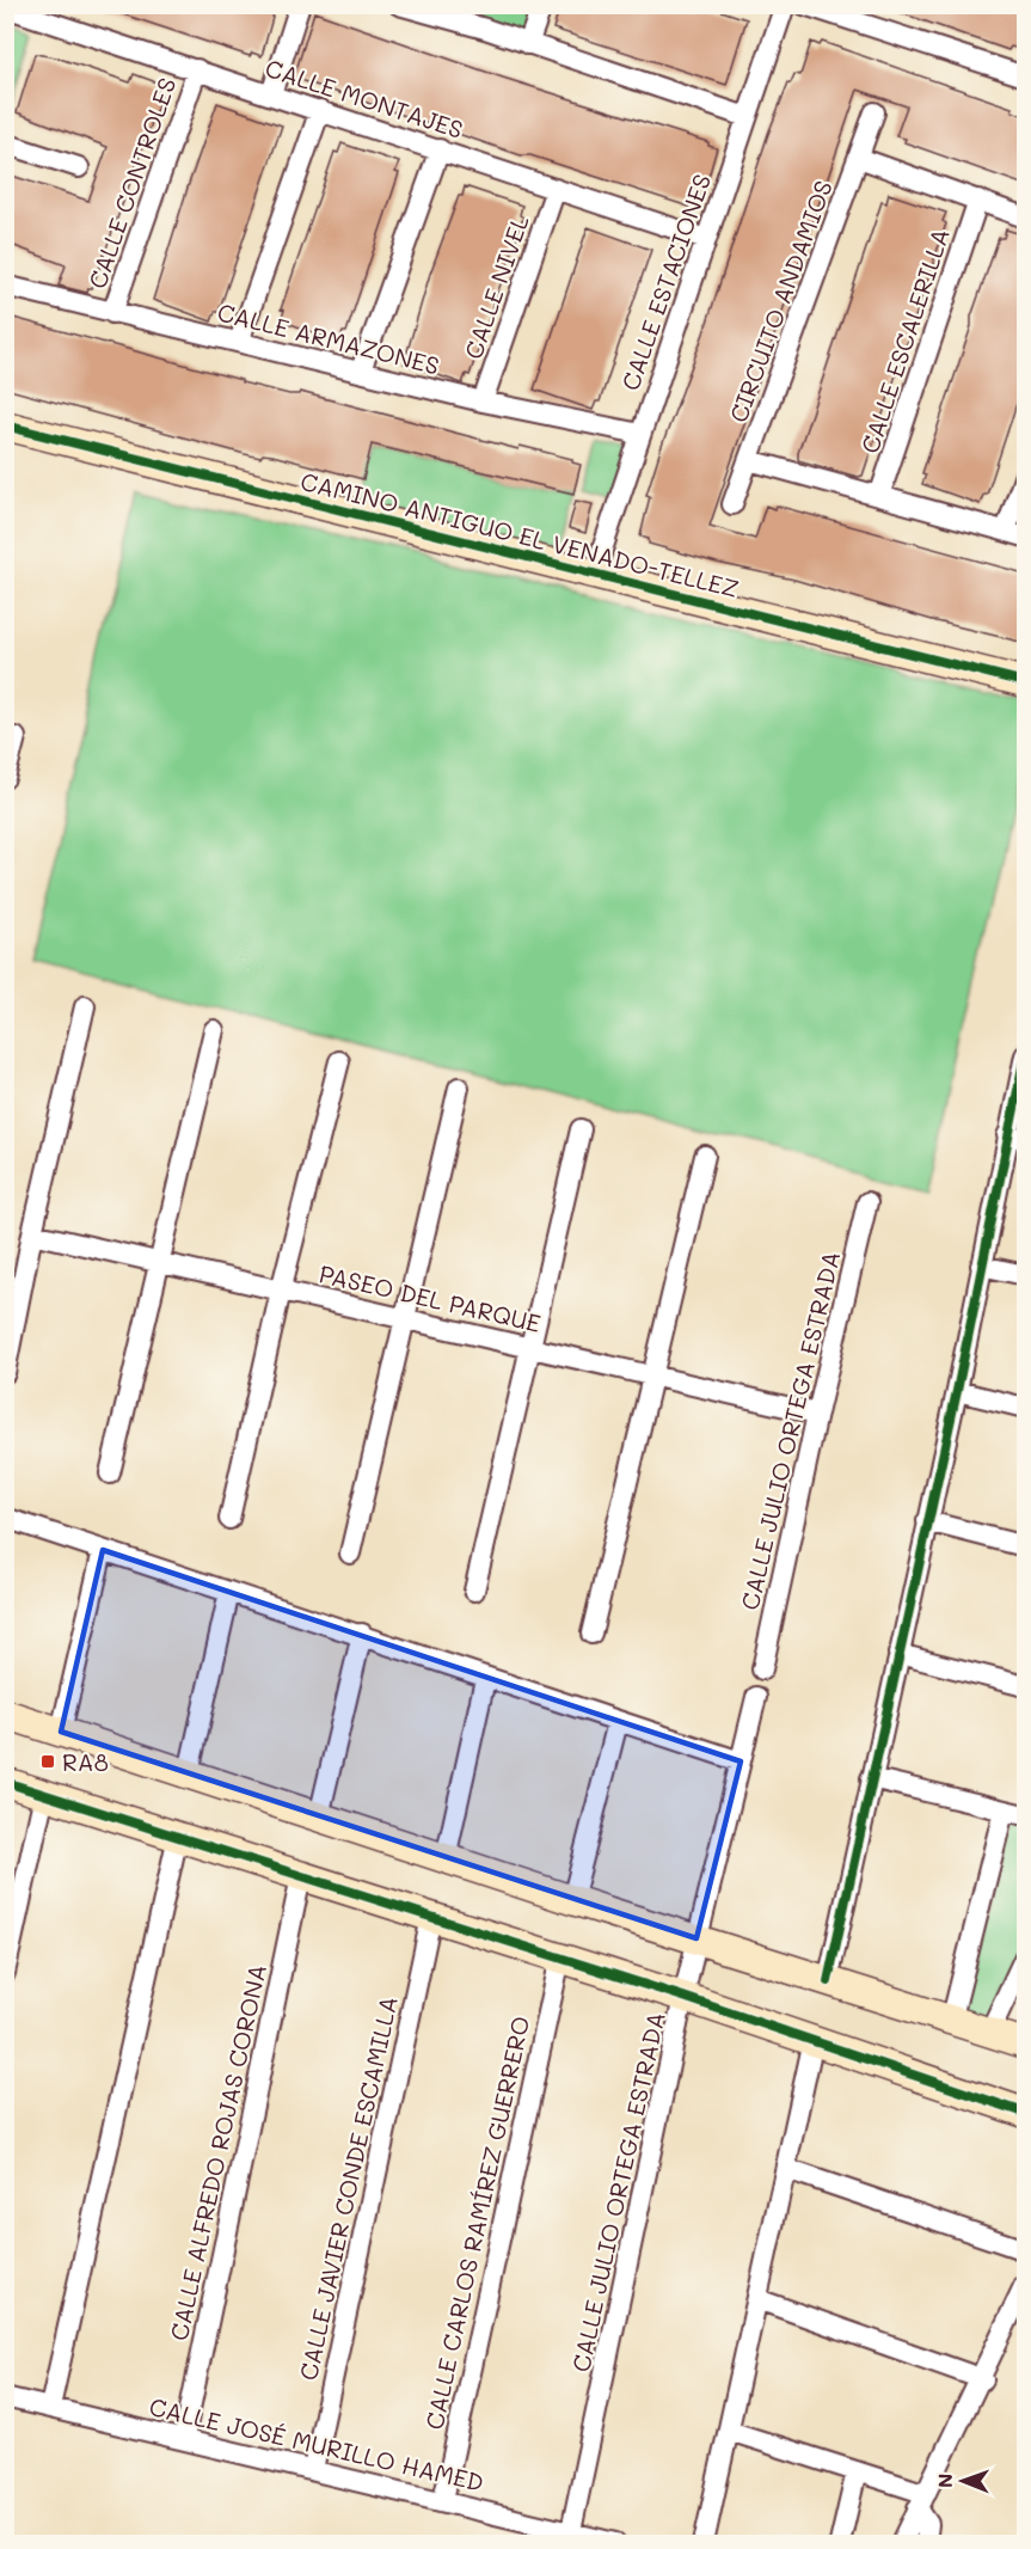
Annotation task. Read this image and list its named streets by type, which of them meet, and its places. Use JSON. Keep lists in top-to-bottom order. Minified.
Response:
{"streets":{"street":["CALLE MONTAJES","CALLE CONTROLES","CALLE ESTACIONES","CALLE NIVEL","CIRCUITO ANDAMIOS","CALLE ARMAZONES","CALLE ESCALERILLA","CAMINO ANTIGUO EL VENADO-TELLEZ","PASEO DEL PARQUE","CALLE JULIO ORTEGA ESTRADA","CALLE ALFREDO ROJAS CORONA","CALLE JAVIER CONDE ESCAMILLA","CALLE CARLOS RAMÍREZ GUERRERO","CALLE JOSÉ MURILLO HAMED"]},"crossings":[["CALLE MONTAJES","CALLE CONTROLES"],["CALLE MONTAJES","CALLE ESTACIONES"],["CALLE MONTAJES","CALLE NIVEL"],["CALLE CONTROLES","CALLE ARMAZONES"],["CALLE ESTACIONES","CALLE ARMAZONES"],["CALLE ESTACIONES","CAMINO ANTIGUO EL VENADO-TELLEZ"],["CALLE NIVEL","CALLE ARMAZONES"],["CIRCUITO ANDAMIOS","CALLE ESCALERILLA"],["PASEO DEL PARQUE","CALLE JULIO ORTEGA ESTRADA"],["CALLE JULIO ORTEGA ESTRADA","CALLE JOSÉ MURILLO HAMED"],["CALLE ALFREDO ROJAS CORONA","CALLE JOSÉ MURILLO HAMED"],["CALLE JAVIER CONDE ESCAMILLA","CALLE JOSÉ MURILLO HAMED"],["CALLE CARLOS RAMÍREZ GUERRERO","CALLE JOSÉ MURILLO HAMED"]],"places":{"transit":["RA8"]},"north":"left"}
